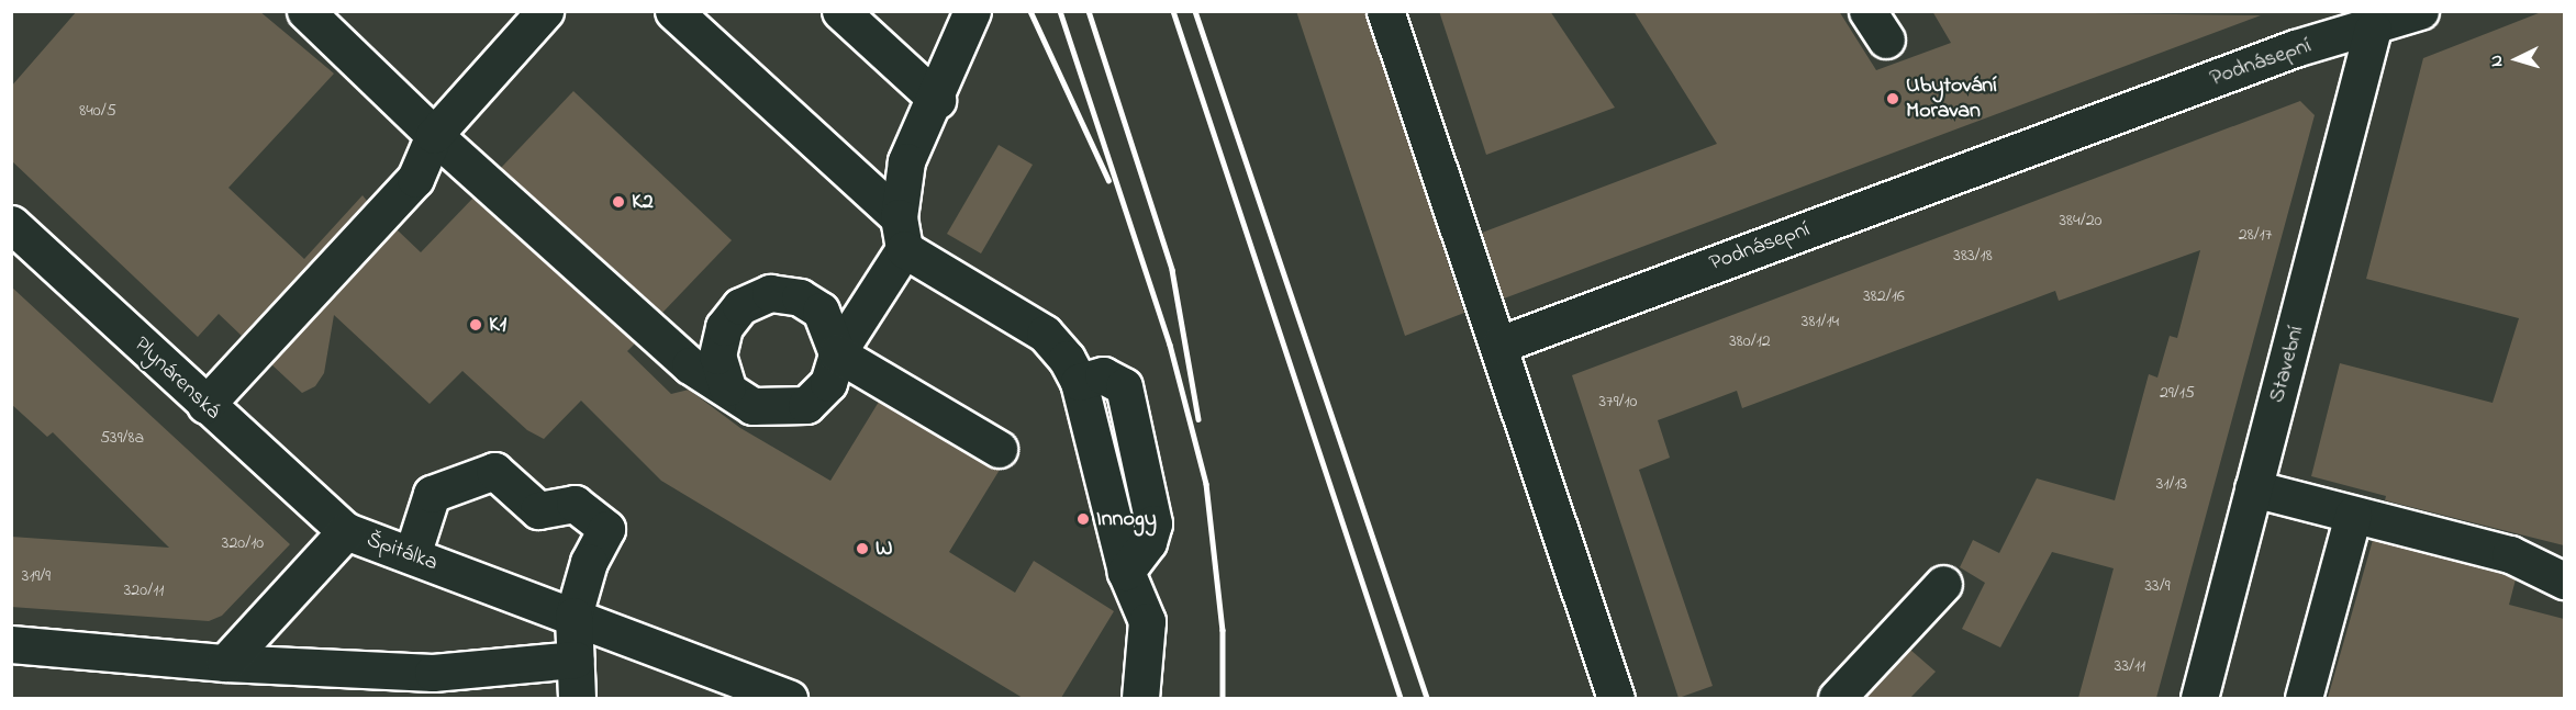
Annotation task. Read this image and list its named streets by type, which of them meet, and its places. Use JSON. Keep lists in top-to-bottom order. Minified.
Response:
{"streets":{"street":["Podnásepní","Stavební","Plynárenská","Špitálka"]},"crossings":[["Podnásepní","Stavební"],["Plynárenská","Špitálka"]],"places":["Ubytování Moravan","K2","K1","Innogy","W"],"house_numbers":["840/5","384/20","28/17","383/18","382/16","381/14","380/12","29/15","379/10","539/8a","31/13","320/10","319/9","33/9","320/11","33/11"],"north":"left"}
